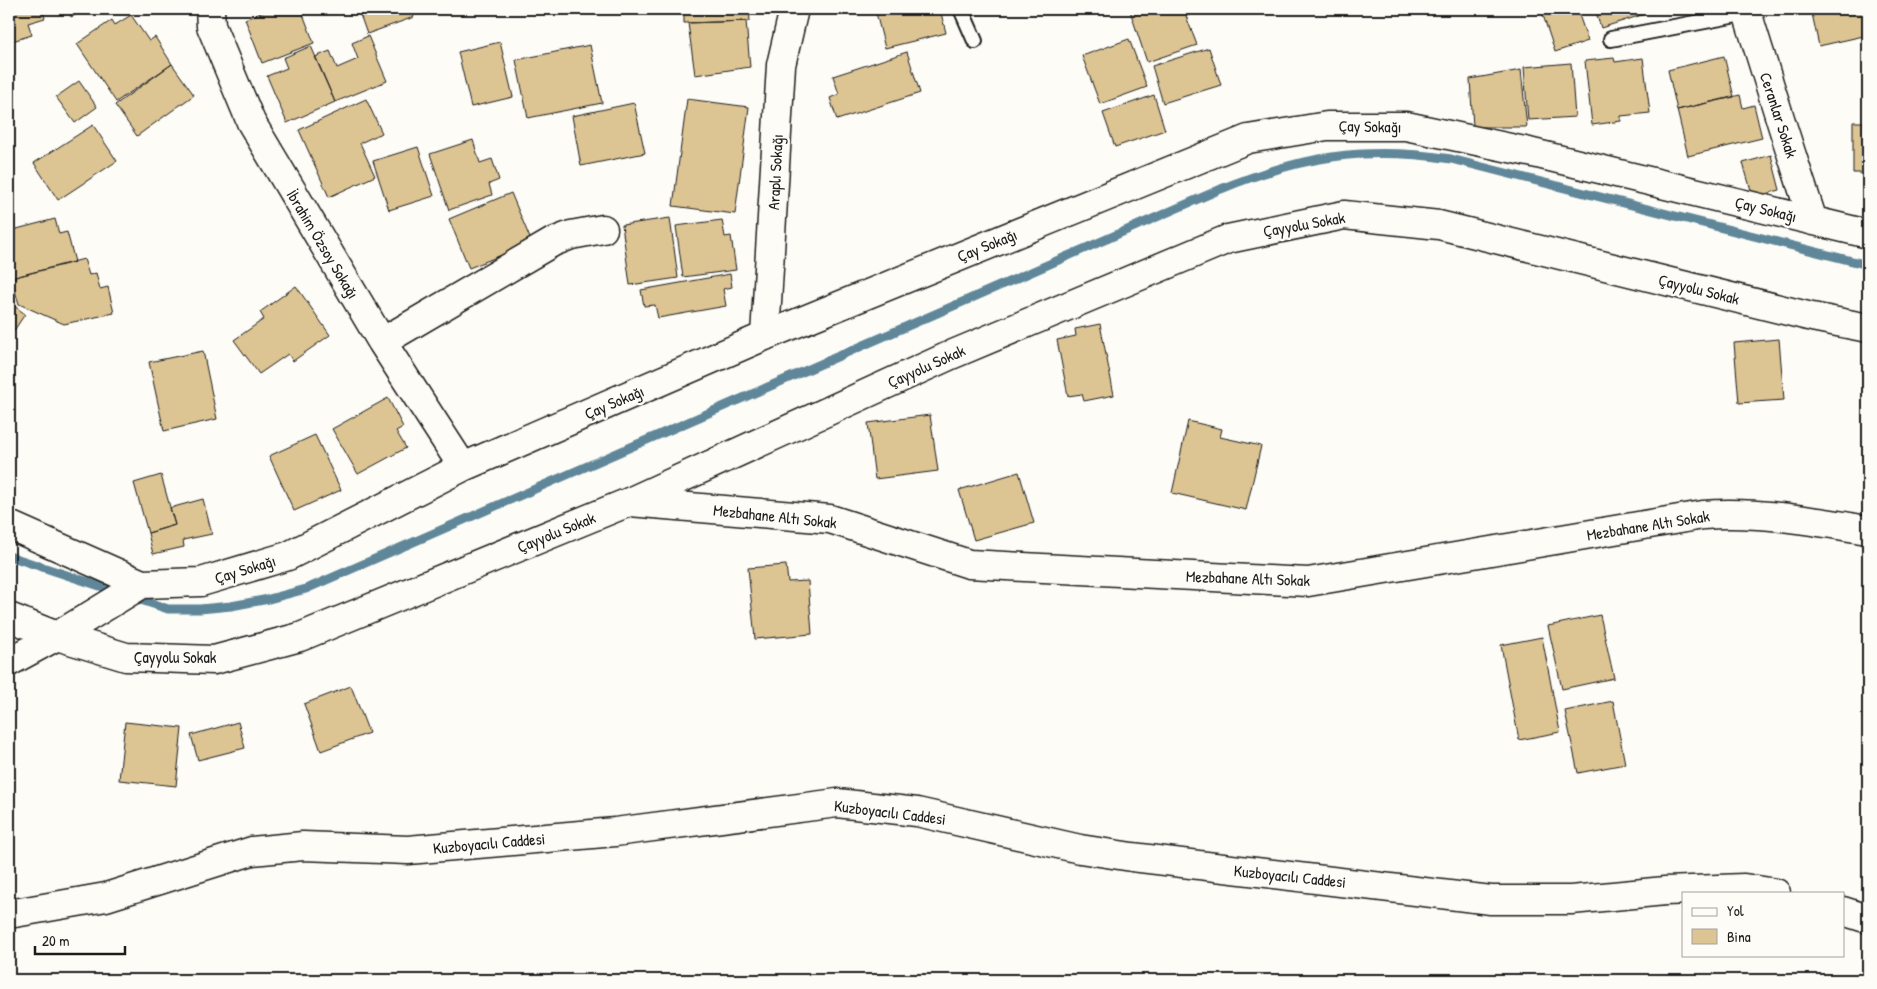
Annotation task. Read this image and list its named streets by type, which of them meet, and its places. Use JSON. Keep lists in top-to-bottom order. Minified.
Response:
{"streets":{"street":["Ceranlar Sokak","Çay Sokağı","Araplı Sokağı","Çayyolu Sokak","İbrahim Özsoy Sokağı","Mezbahane Altı Sokak","Kuzboyacılı Caddesi"]},"crossings":[["Ceranlar Sokak","Çay Sokağı"],["Çay Sokağı","Araplı Sokağı"],["Çay Sokağı","İbrahim Özsoy Sokağı"],["Çayyolu Sokak","Mezbahane Altı Sokak"]],"legend":["Yol","Bina"],"scale_bar":"20 m"}
